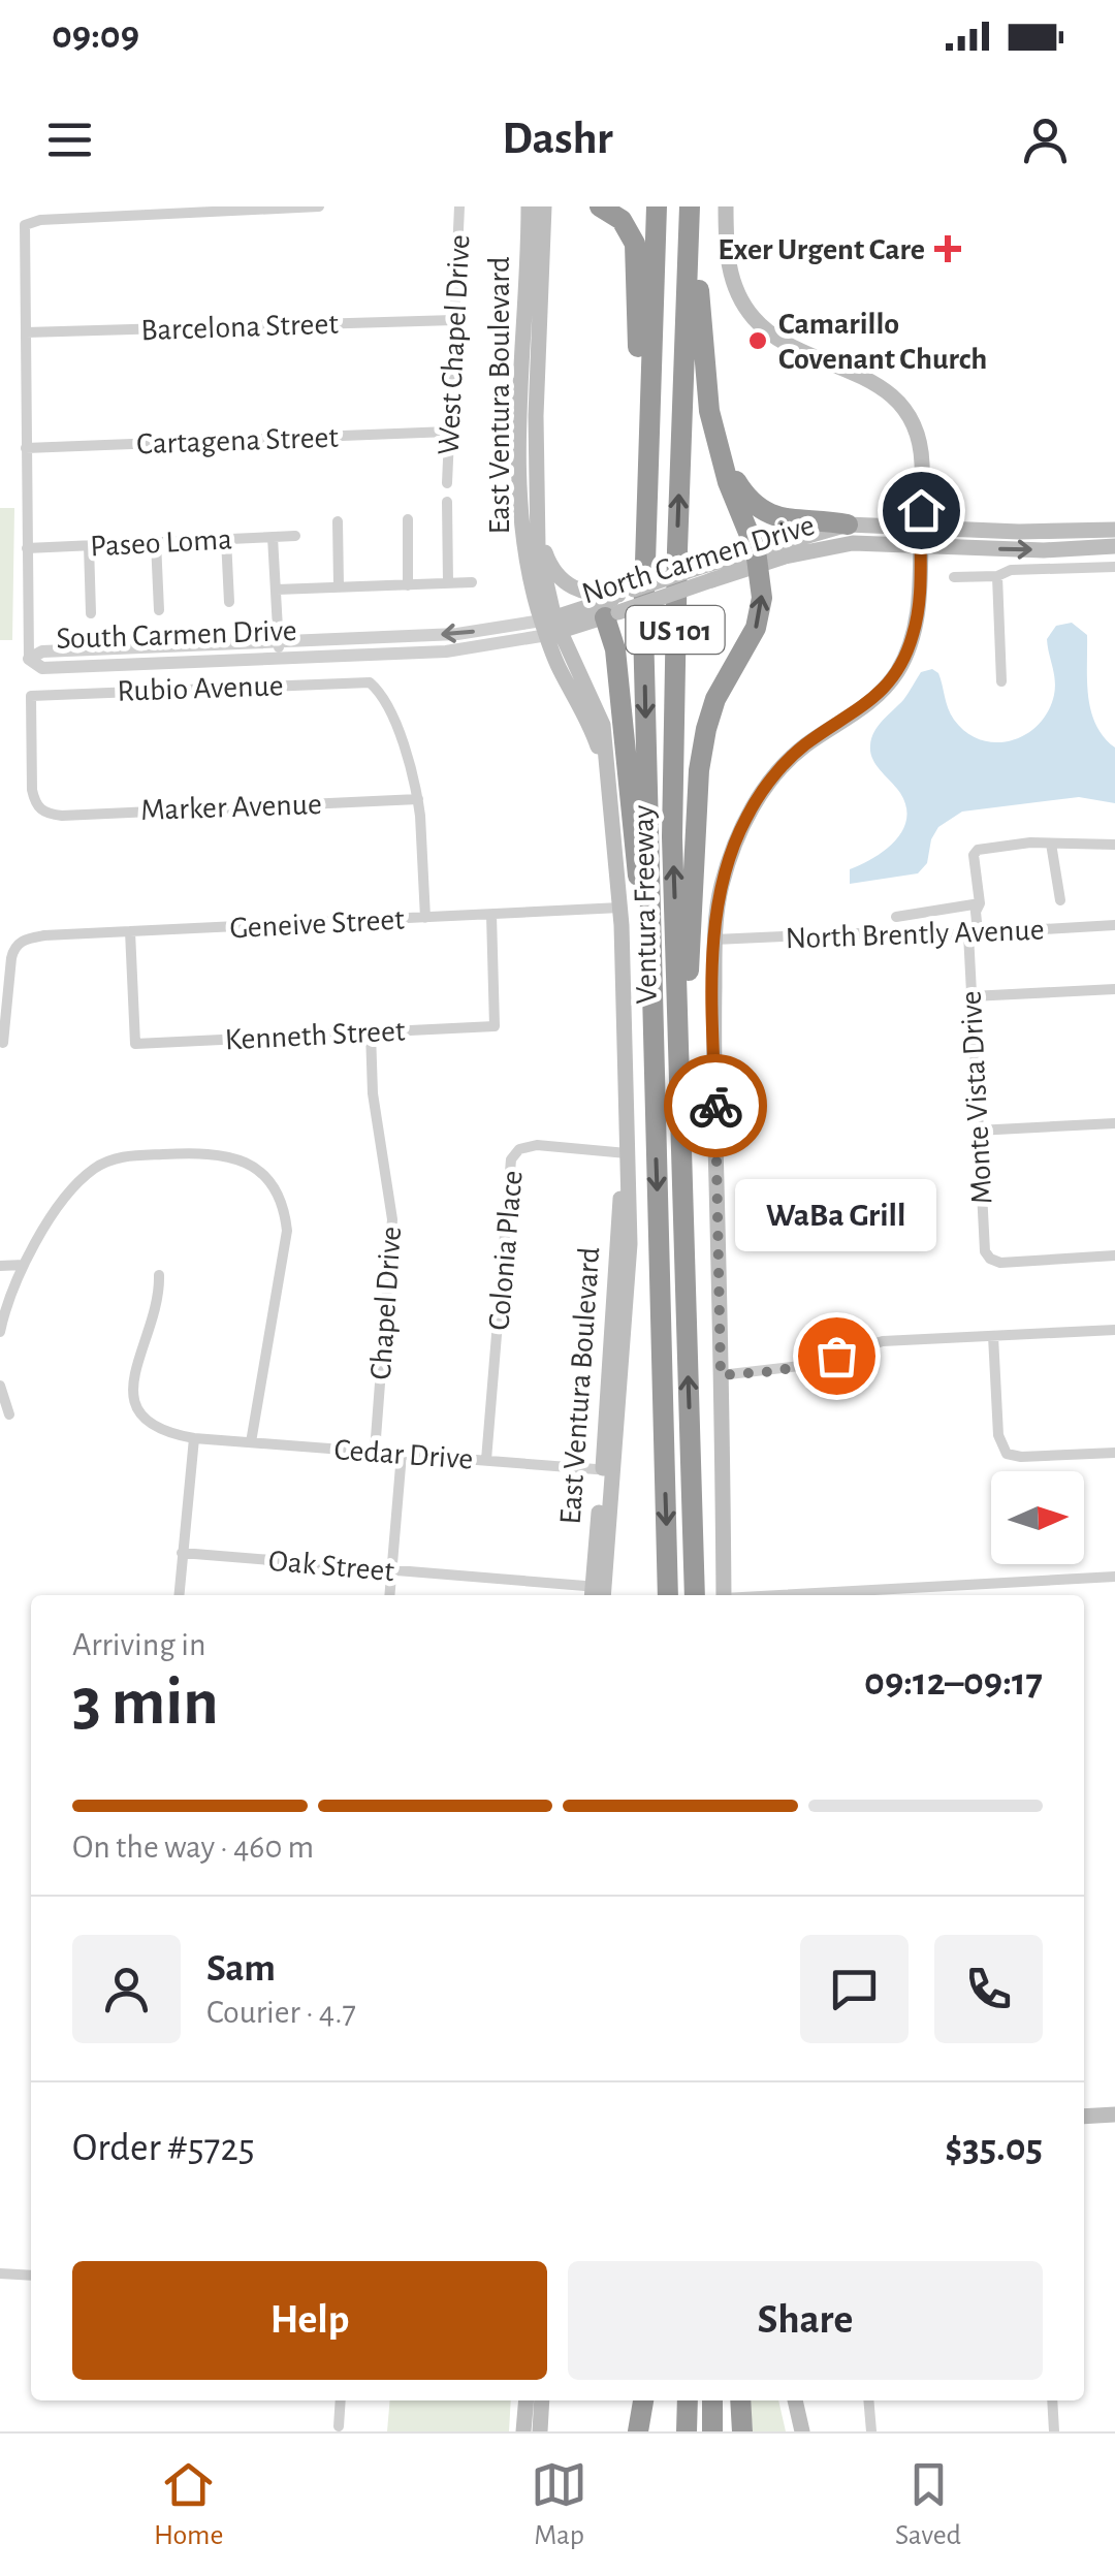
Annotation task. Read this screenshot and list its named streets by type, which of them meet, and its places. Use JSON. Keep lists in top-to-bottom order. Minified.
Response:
{"streets":{"highway":["US 101","Ventura Freeway"],"main road":["East Ventura Boulevard","North Carmen Drive"],"street":["Barcelona Street","West Chapel Drive","Cartagena Street","Paseo Loma","South Carmen Drive","Rubio Avenue","Marker Avenue","Geneive Street","North Brently Avenue","Kenneth Street","Monte Vista Drive","Colonia Place","Chapel Drive","Cedar Drive","Oak Street"]},"crossings":[["Barcelona Street","West Chapel Drive"],["West Chapel Drive","Cartagena Street"],["East Ventura Boulevard","North Carmen Drive"],["East Ventura Boulevard","South Carmen Drive"],["East Ventura Boulevard","Geneive Street"],["East Ventura Boulevard","Colonia Place"],["East Ventura Boulevard","Cedar Drive"],["East Ventura Boulevard","Oak Street"],["North Carmen Drive","South Carmen Drive"],["Rubio Avenue","Marker Avenue"],["Geneive Street","Kenneth Street"],["North Brently Avenue","Monte Vista Drive"],["Kenneth Street","Chapel Drive"],["Colonia Place","Cedar Drive"],["Chapel Drive","Cedar Drive"]],"places":{"health":["Exer Urgent Care"],"other":["Camarillo Covenant Church","WaBa Grill"]},"north":"right","page":{"status":"09:09","header":"Dashr","bubble":"WaBa Grill","heading":["3 min","Arriving in","09:12–09:17"],"panel":["Sam","Courier · 4.7","Order #5725","$35.05"],"bar":"On the way · 460 m","buttons":["Help","Share"],"tabs":["Home","Map","Saved"]}}
